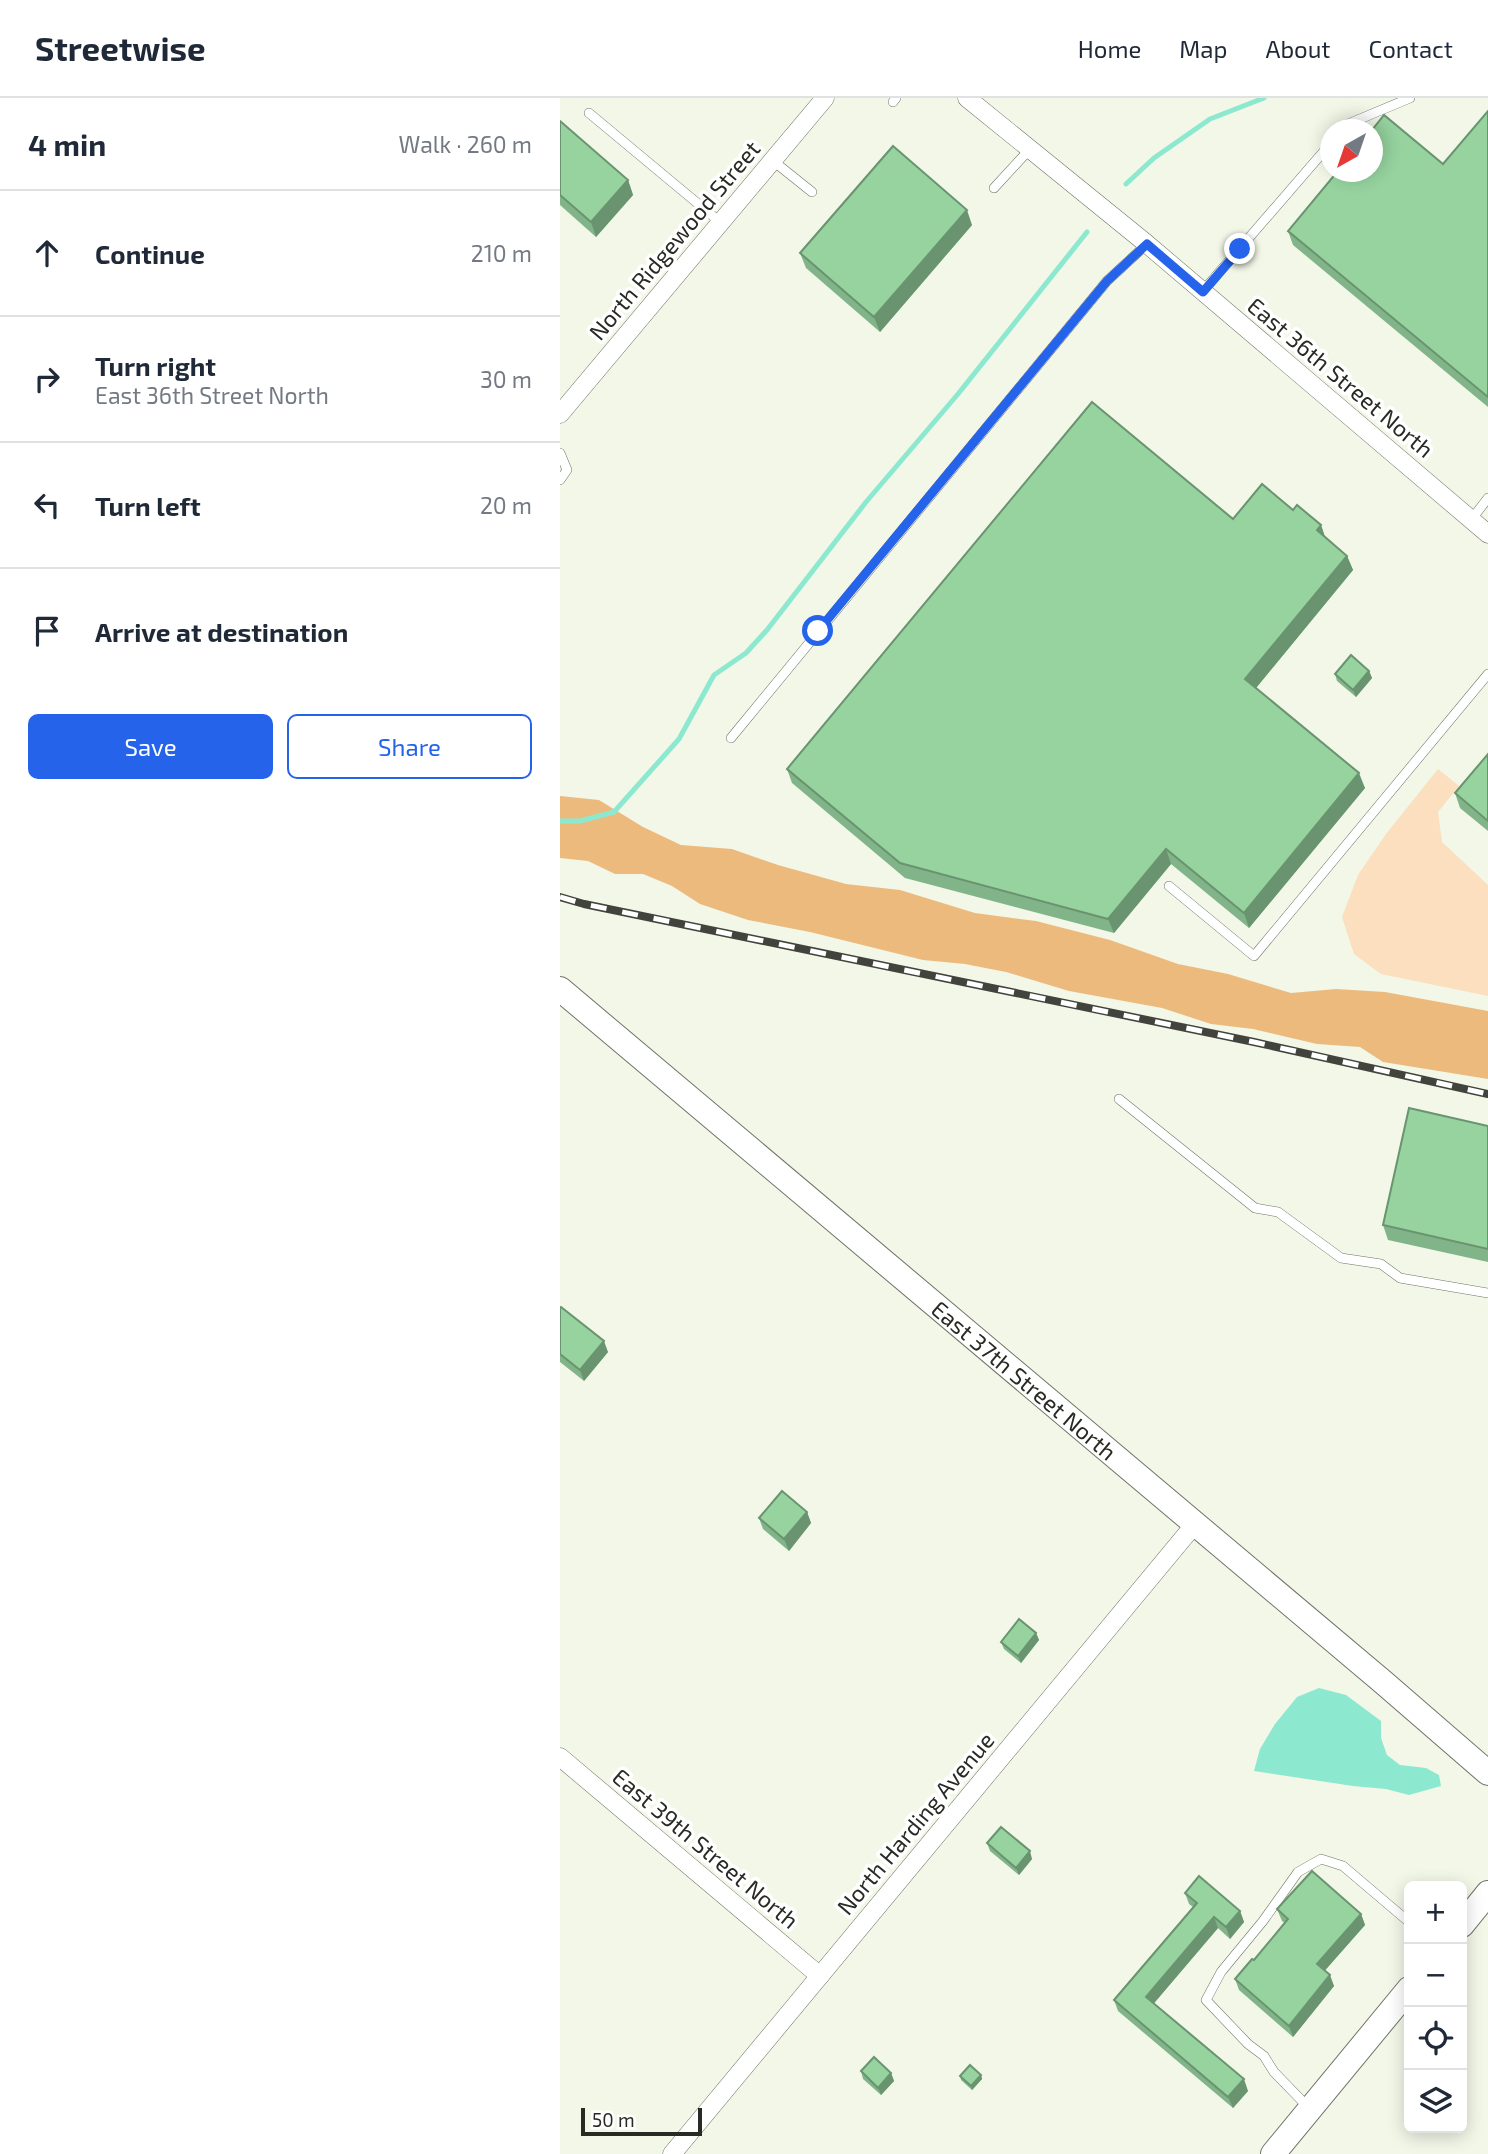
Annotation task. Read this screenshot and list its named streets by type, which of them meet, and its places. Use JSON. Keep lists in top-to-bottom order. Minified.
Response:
{"streets":{"main road":["East 37th Street North"],"street":["North Ridgewood Street","East 36th Street North","North Harding Avenue","East 39th Street North"]},"crossings":[["East 37th Street North","North Harding Avenue"],["North Harding Avenue","East 39th Street North"]],"scale_bar":"50 m","north":"bottom left","page":{"header":"Streetwise","nav":["Home","Map","About","Contact"],"heading":["4 min","Walk · 260 m"],"list":[["Continue","210 m"],["Turn right","East 36th Street North","30 m"],["Turn left","20 m"],"Arrive at destination"],"buttons":["Save","Share"],"map_buttons":["+","−"],"scale":"50 m"}}
